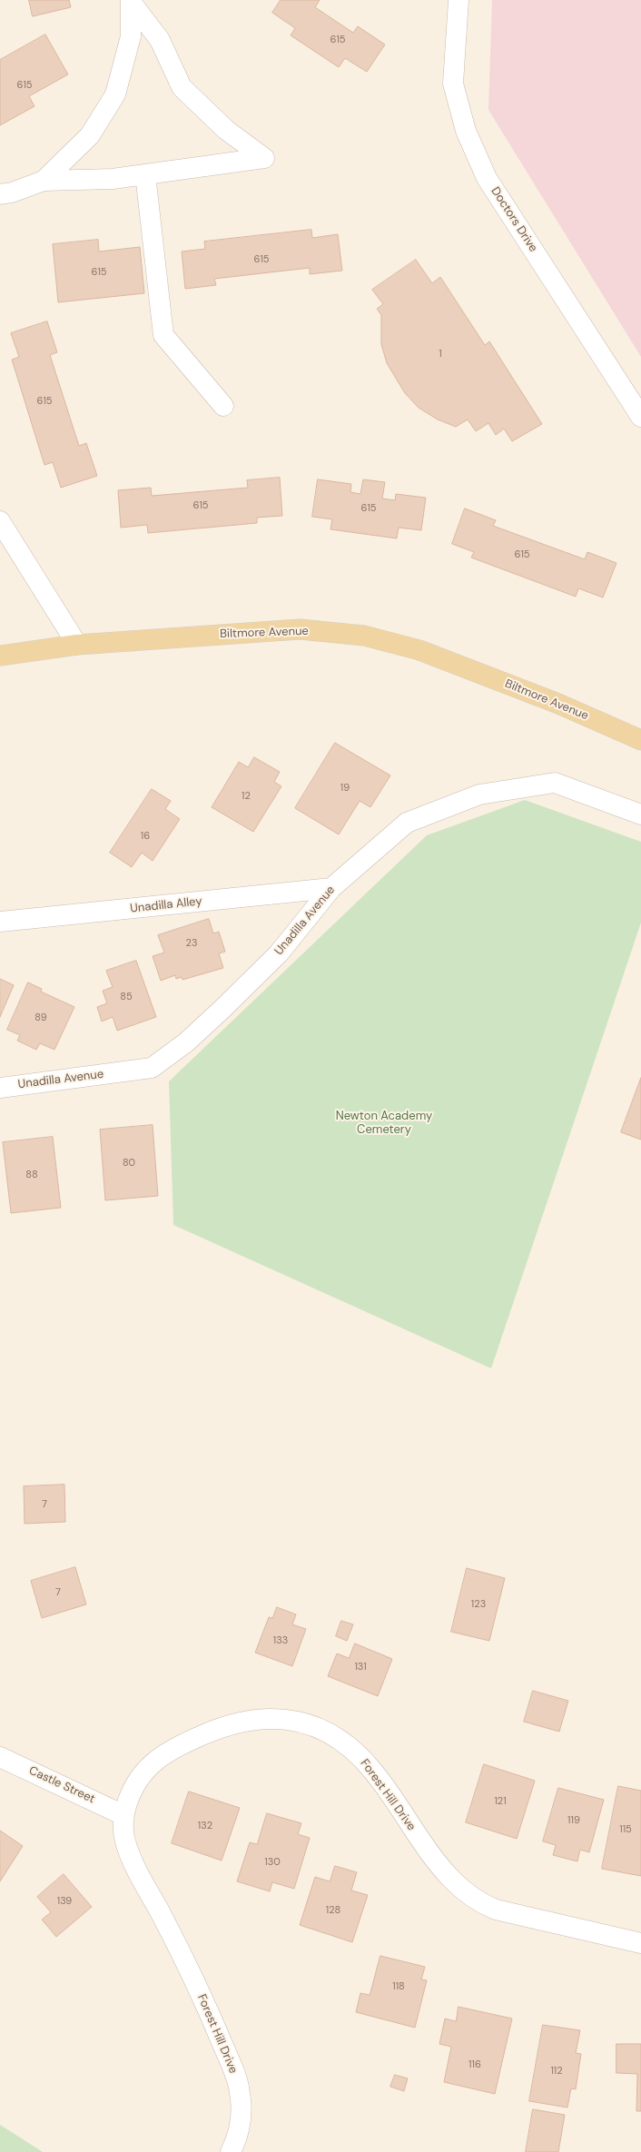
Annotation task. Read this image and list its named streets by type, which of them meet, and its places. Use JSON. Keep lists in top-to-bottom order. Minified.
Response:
{"streets":{"main road":["Biltmore Avenue"],"street":["Doctors Drive","Unadilla Alley","Unadilla Avenue","Castle Street","Forest Hill Drive"]},"crossings":[["Unadilla Alley","Unadilla Avenue"],["Castle Street","Forest Hill Drive"]],"parks":["Newton Academy Cemetery"],"house_numbers":["615","615","615","615","1","615","615","615","615","19","12","16","23","85","89","80","88","7","7","123","133","131","121","119","132","115","130","139","128","118","116","112"]}
